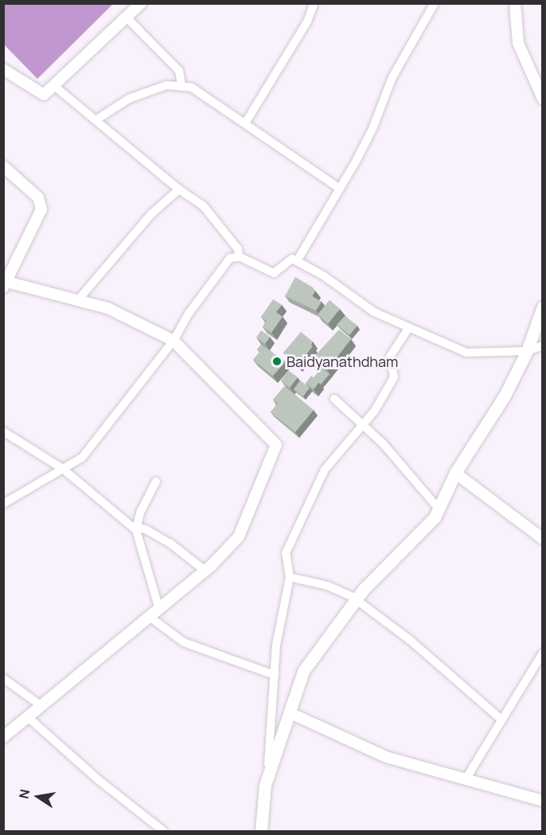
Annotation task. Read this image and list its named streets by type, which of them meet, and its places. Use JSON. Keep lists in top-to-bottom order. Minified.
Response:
{"places":["Baidyanathdham"],"north":"left"}
